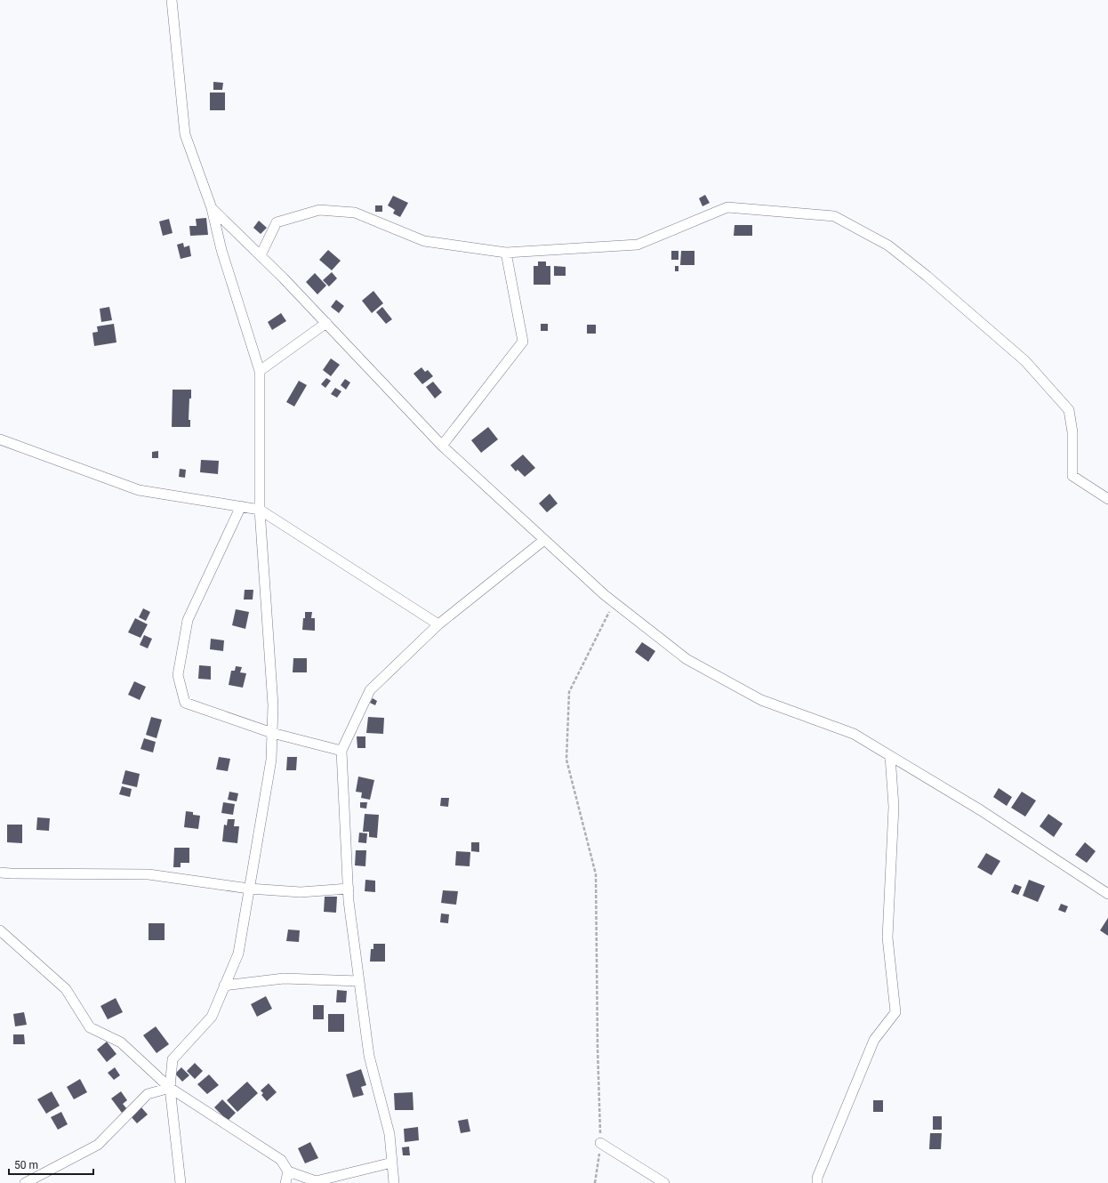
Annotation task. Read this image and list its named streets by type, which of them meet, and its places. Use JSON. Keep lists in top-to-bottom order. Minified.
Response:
{"scale_bar":"50 m"}
